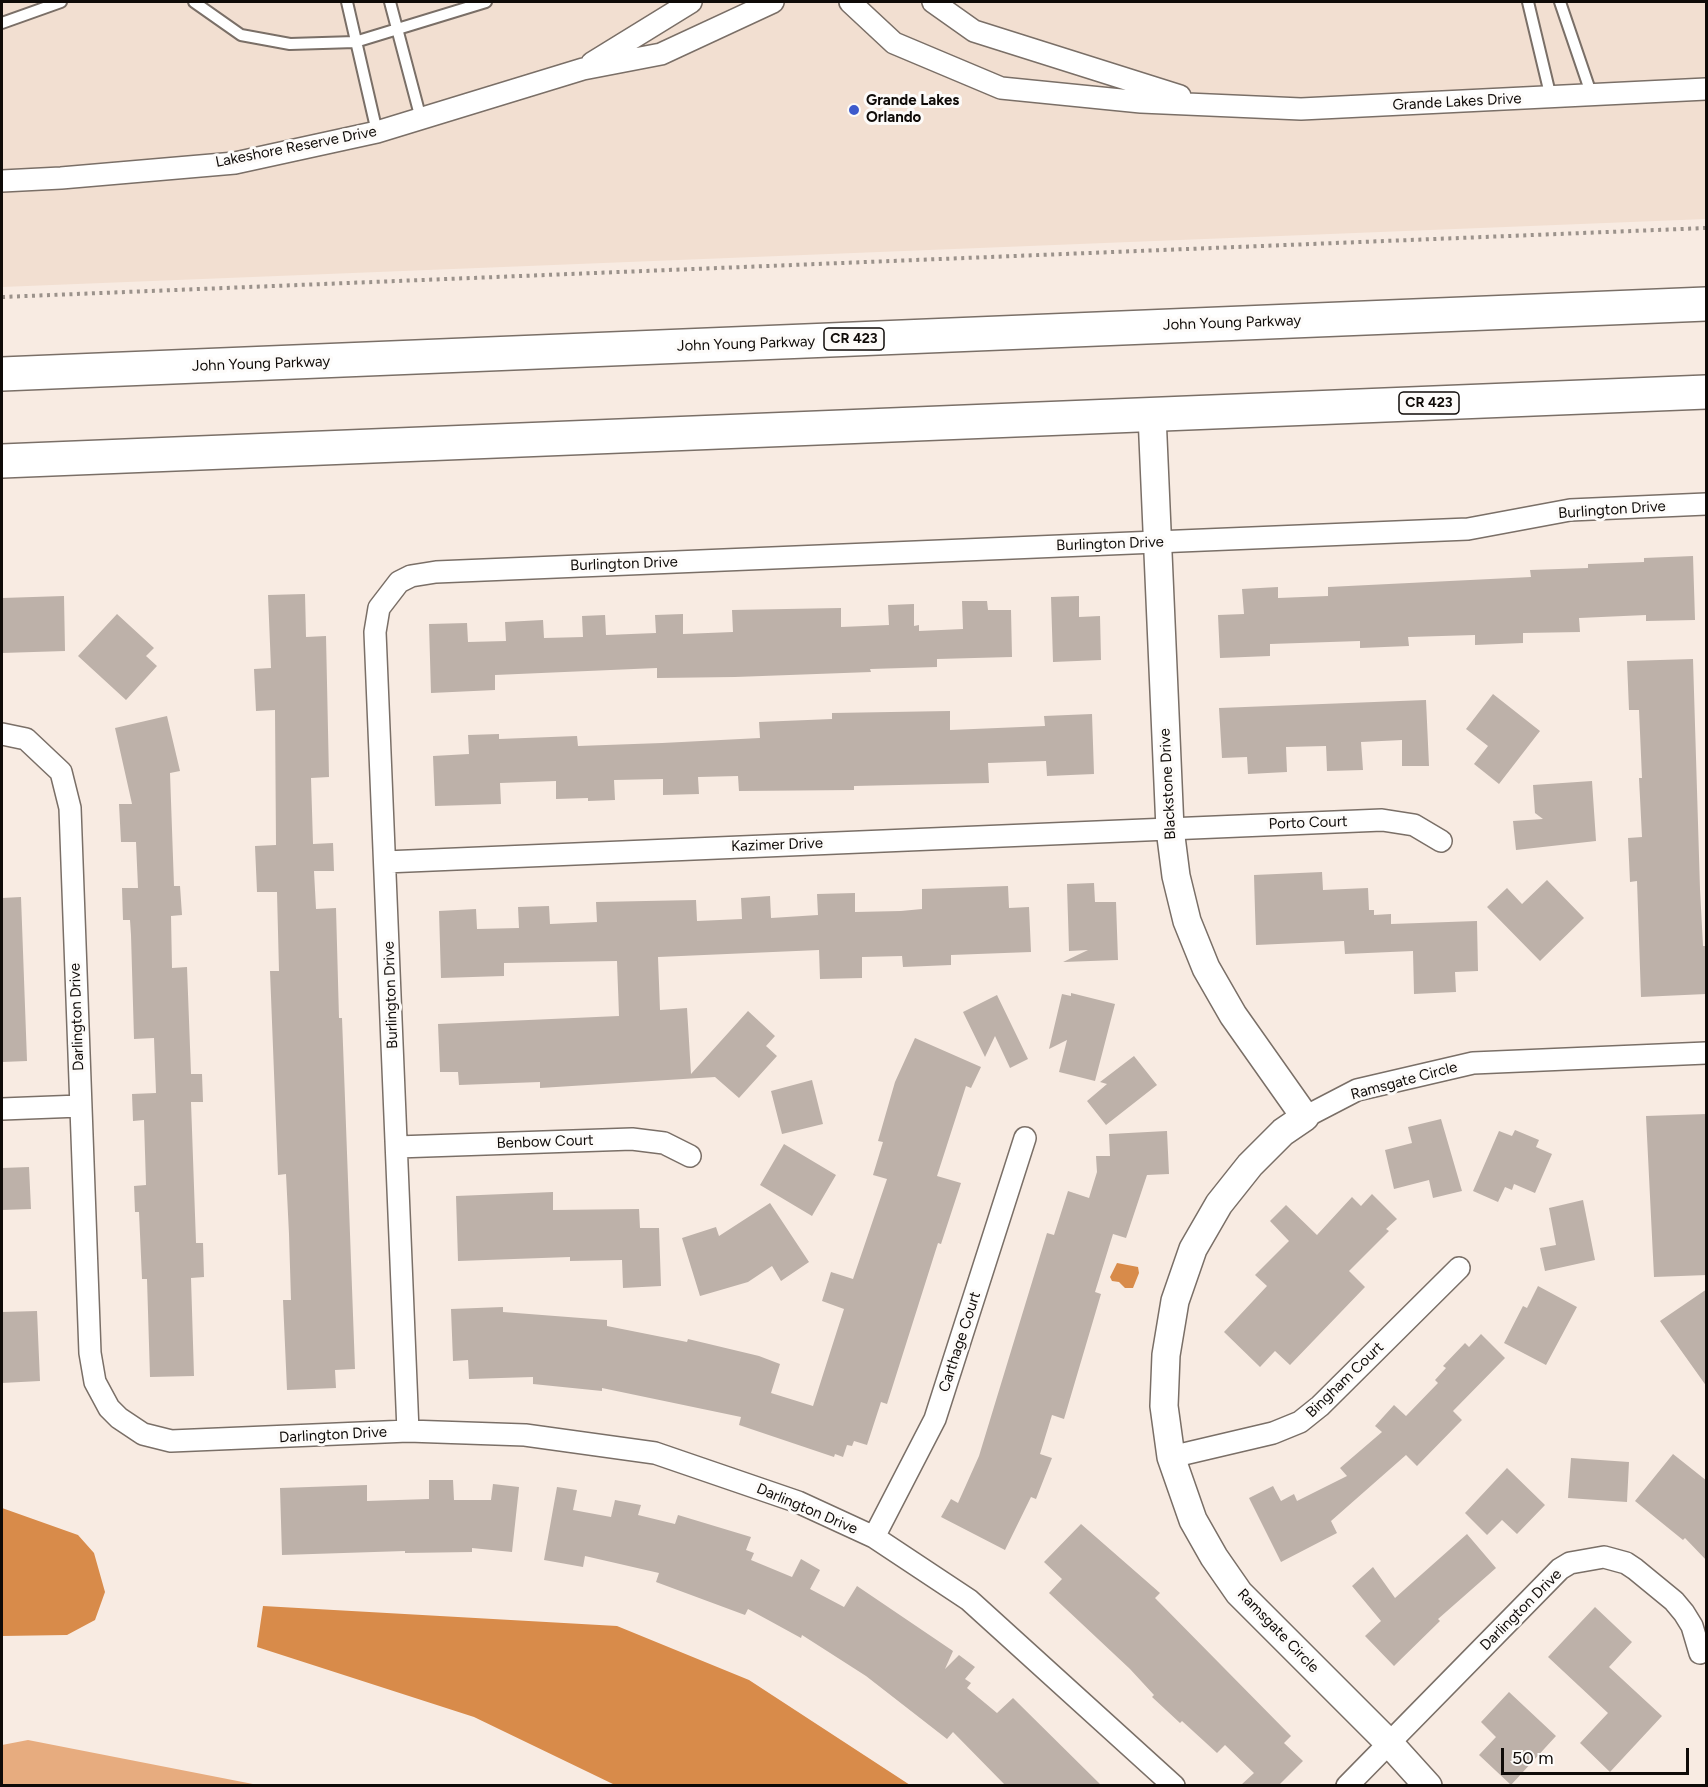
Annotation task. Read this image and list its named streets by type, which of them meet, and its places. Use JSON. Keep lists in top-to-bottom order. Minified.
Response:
{"streets":{"highway":["John Young Parkway","CR 423"],"street":["Grande Lakes Drive","Lakeshore Reserve Drive","Burlington Drive","Blackstone Drive","Porto Court","Kazimer Drive","Darlington Drive","Ramsgate Circle","Benbow Court","Carthage Court","Bingham Court"]},"crossings":[["CR 423","Blackstone Drive"],["Burlington Drive","Blackstone Drive"],["Burlington Drive","Kazimer Drive"],["Burlington Drive","Darlington Drive"],["Burlington Drive","Benbow Court"],["Blackstone Drive","Porto Court"],["Blackstone Drive","Kazimer Drive"],["Blackstone Drive","Ramsgate Circle"],["Porto Court","Kazimer Drive"],["Darlington Drive","Ramsgate Circle"],["Darlington Drive","Carthage Court"],["Ramsgate Circle","Bingham Court"]],"places":["Grande Lakes Orlando"],"scale_bar":"50 m"}
